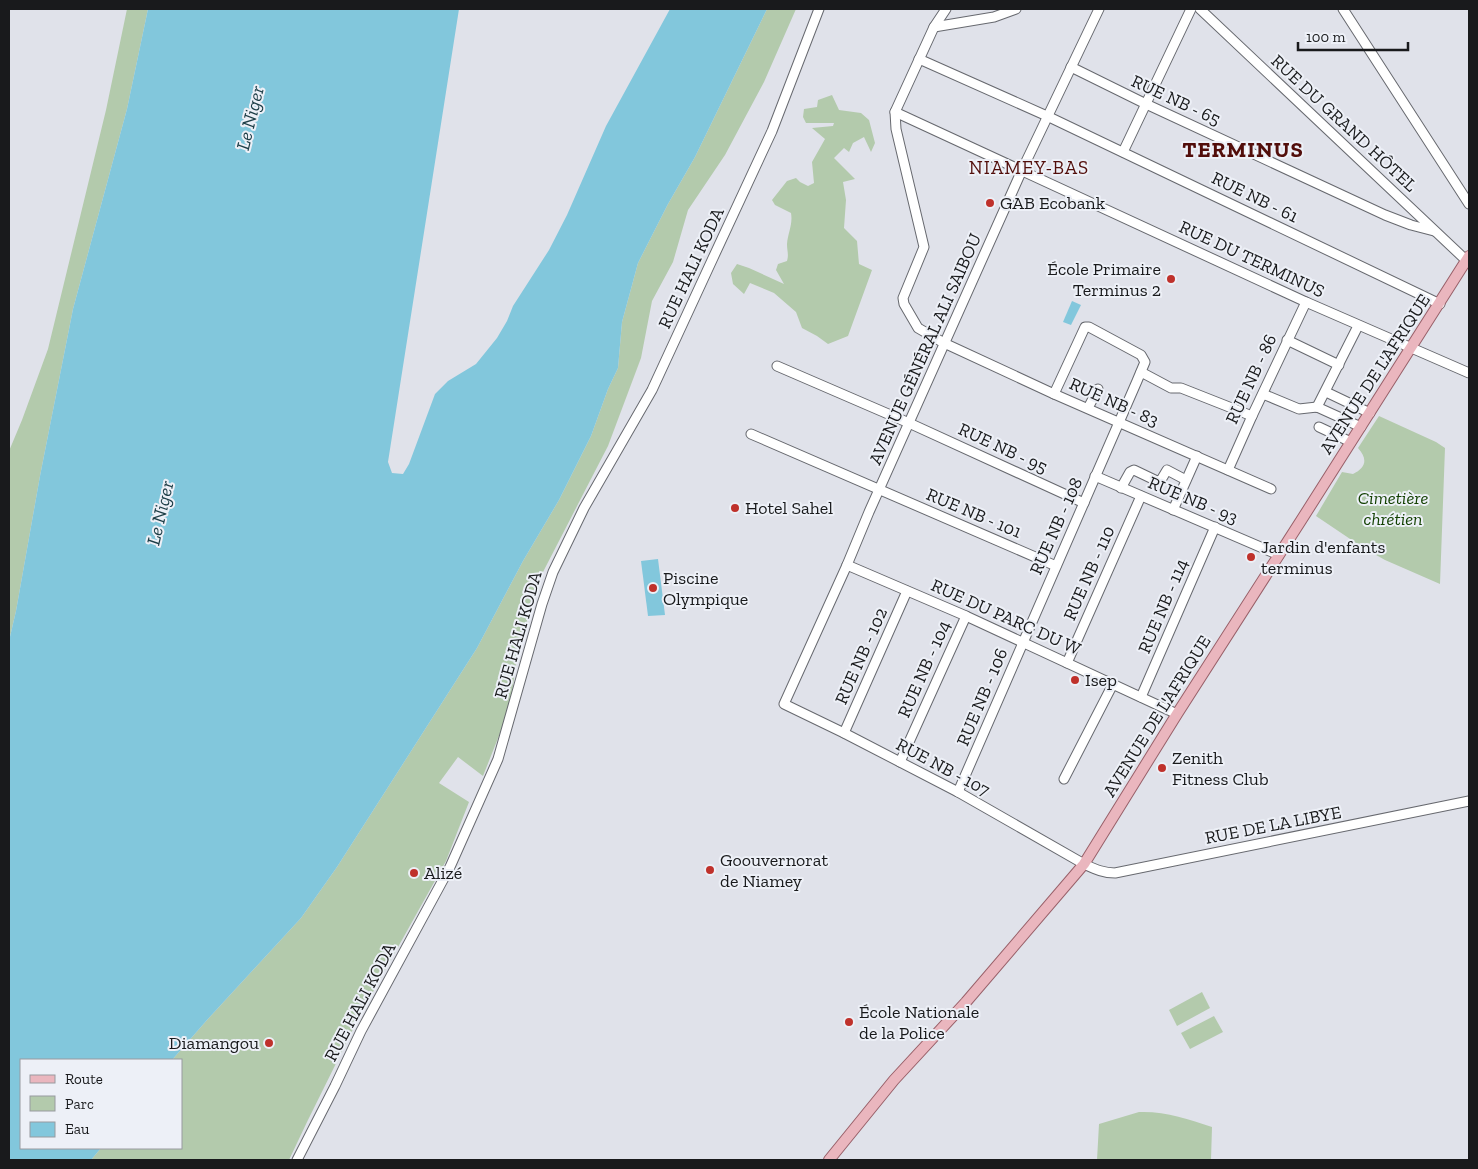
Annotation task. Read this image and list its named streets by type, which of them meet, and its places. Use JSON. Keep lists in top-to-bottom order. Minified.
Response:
{"streets":{"main road":["AVENUE DE L'AFRIQUE"],"street":["RUE NB - 65","RUE DU GRAND HÔTEL","RUE NB - 61","RUE DU TERMINUS","RUE HALI KODA","AVENUE GÉNÉRAL ALI SAIBOU","RUE NB - 86","RUE NB - 83","RUE NB - 95","RUE NB - 93","RUE NB - 101","RUE NB - 108","RUE NB - 110","RUE NB - 114","RUE DU PARC DU W","RUE NB - 102","RUE NB - 104","RUE NB - 106","RUE NB - 107","RUE DE LA LIBYE"]},"crossings":[["RUE NB - 65","RUE DU GRAND HÔTEL"],["RUE NB - 65","AVENUE GÉNÉRAL ALI SAIBOU"],["RUE DU GRAND HÔTEL","AVENUE DE L'AFRIQUE"],["RUE NB - 61","AVENUE GÉNÉRAL ALI SAIBOU"],["RUE NB - 61","AVENUE DE L'AFRIQUE"],["RUE DU TERMINUS","AVENUE GÉNÉRAL ALI SAIBOU"],["RUE DU TERMINUS","AVENUE DE L'AFRIQUE"],["RUE DU TERMINUS","RUE NB - 86"],["RUE DU TERMINUS","RUE NB - 83"],["AVENUE GÉNÉRAL ALI SAIBOU","RUE NB - 83"],["AVENUE GÉNÉRAL ALI SAIBOU","RUE NB - 95"],["AVENUE GÉNÉRAL ALI SAIBOU","RUE NB - 101"],["AVENUE GÉNÉRAL ALI SAIBOU","RUE DU PARC DU W"],["AVENUE GÉNÉRAL ALI SAIBOU","RUE NB - 107"],["AVENUE DE L'AFRIQUE","RUE NB - 93"],["AVENUE DE L'AFRIQUE","RUE DU PARC DU W"],["AVENUE DE L'AFRIQUE","RUE NB - 107"],["AVENUE DE L'AFRIQUE","RUE DE LA LIBYE"],["RUE NB - 86","RUE NB - 83"],["RUE NB - 83","RUE NB - 108"],["RUE NB - 95","RUE NB - 108"],["RUE NB - 93","RUE NB - 108"],["RUE NB - 93","RUE NB - 110"],["RUE NB - 93","RUE NB - 114"],["RUE NB - 101","RUE NB - 108"],["RUE NB - 108","RUE DU PARC DU W"],["RUE NB - 108","RUE NB - 106"],["RUE NB - 110","RUE DU PARC DU W"],["RUE NB - 114","RUE DU PARC DU W"],["RUE DU PARC DU W","RUE NB - 102"],["RUE DU PARC DU W","RUE NB - 104"],["RUE DU PARC DU W","RUE NB - 106"],["RUE NB - 102","RUE NB - 107"],["RUE NB - 104","RUE NB - 107"],["RUE NB - 106","RUE NB - 107"],["RUE NB - 107","RUE DE LA LIBYE"]],"districts":["TERMINUS","NIAMEY-BAS"],"water":["Le Niger"],"parks":["Cimetière chrétien"],"places":["GAB Ecobank","École Primaire Terminus 2","Hotel Sahel","Jardin d'enfants terminus","Piscine Olympique","Isep","Zenith Fitness Club","Goouvernorat de Niamey","Alizé","École Nationale de la Police","Diamangou"],"legend":["Route","Parc","Eau"],"scale_bar":"100 m"}
